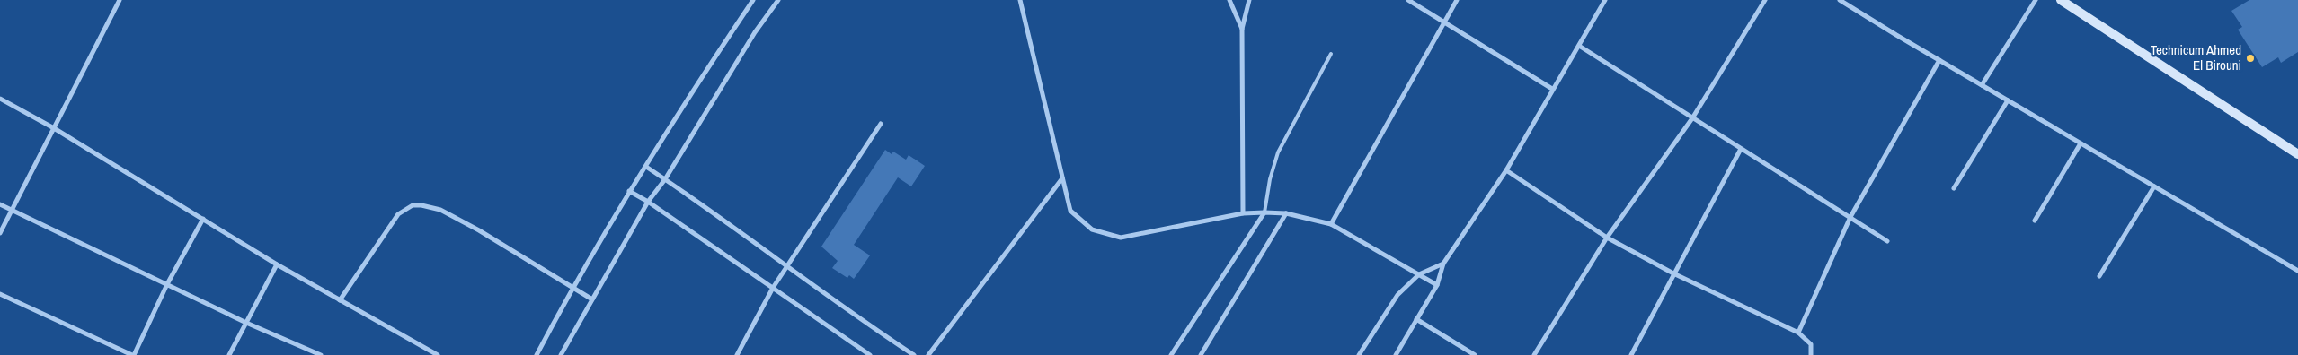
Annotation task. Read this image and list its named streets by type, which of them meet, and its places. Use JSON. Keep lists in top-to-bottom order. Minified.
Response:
{"places":["Technicum Ahmed El Birouni"]}
